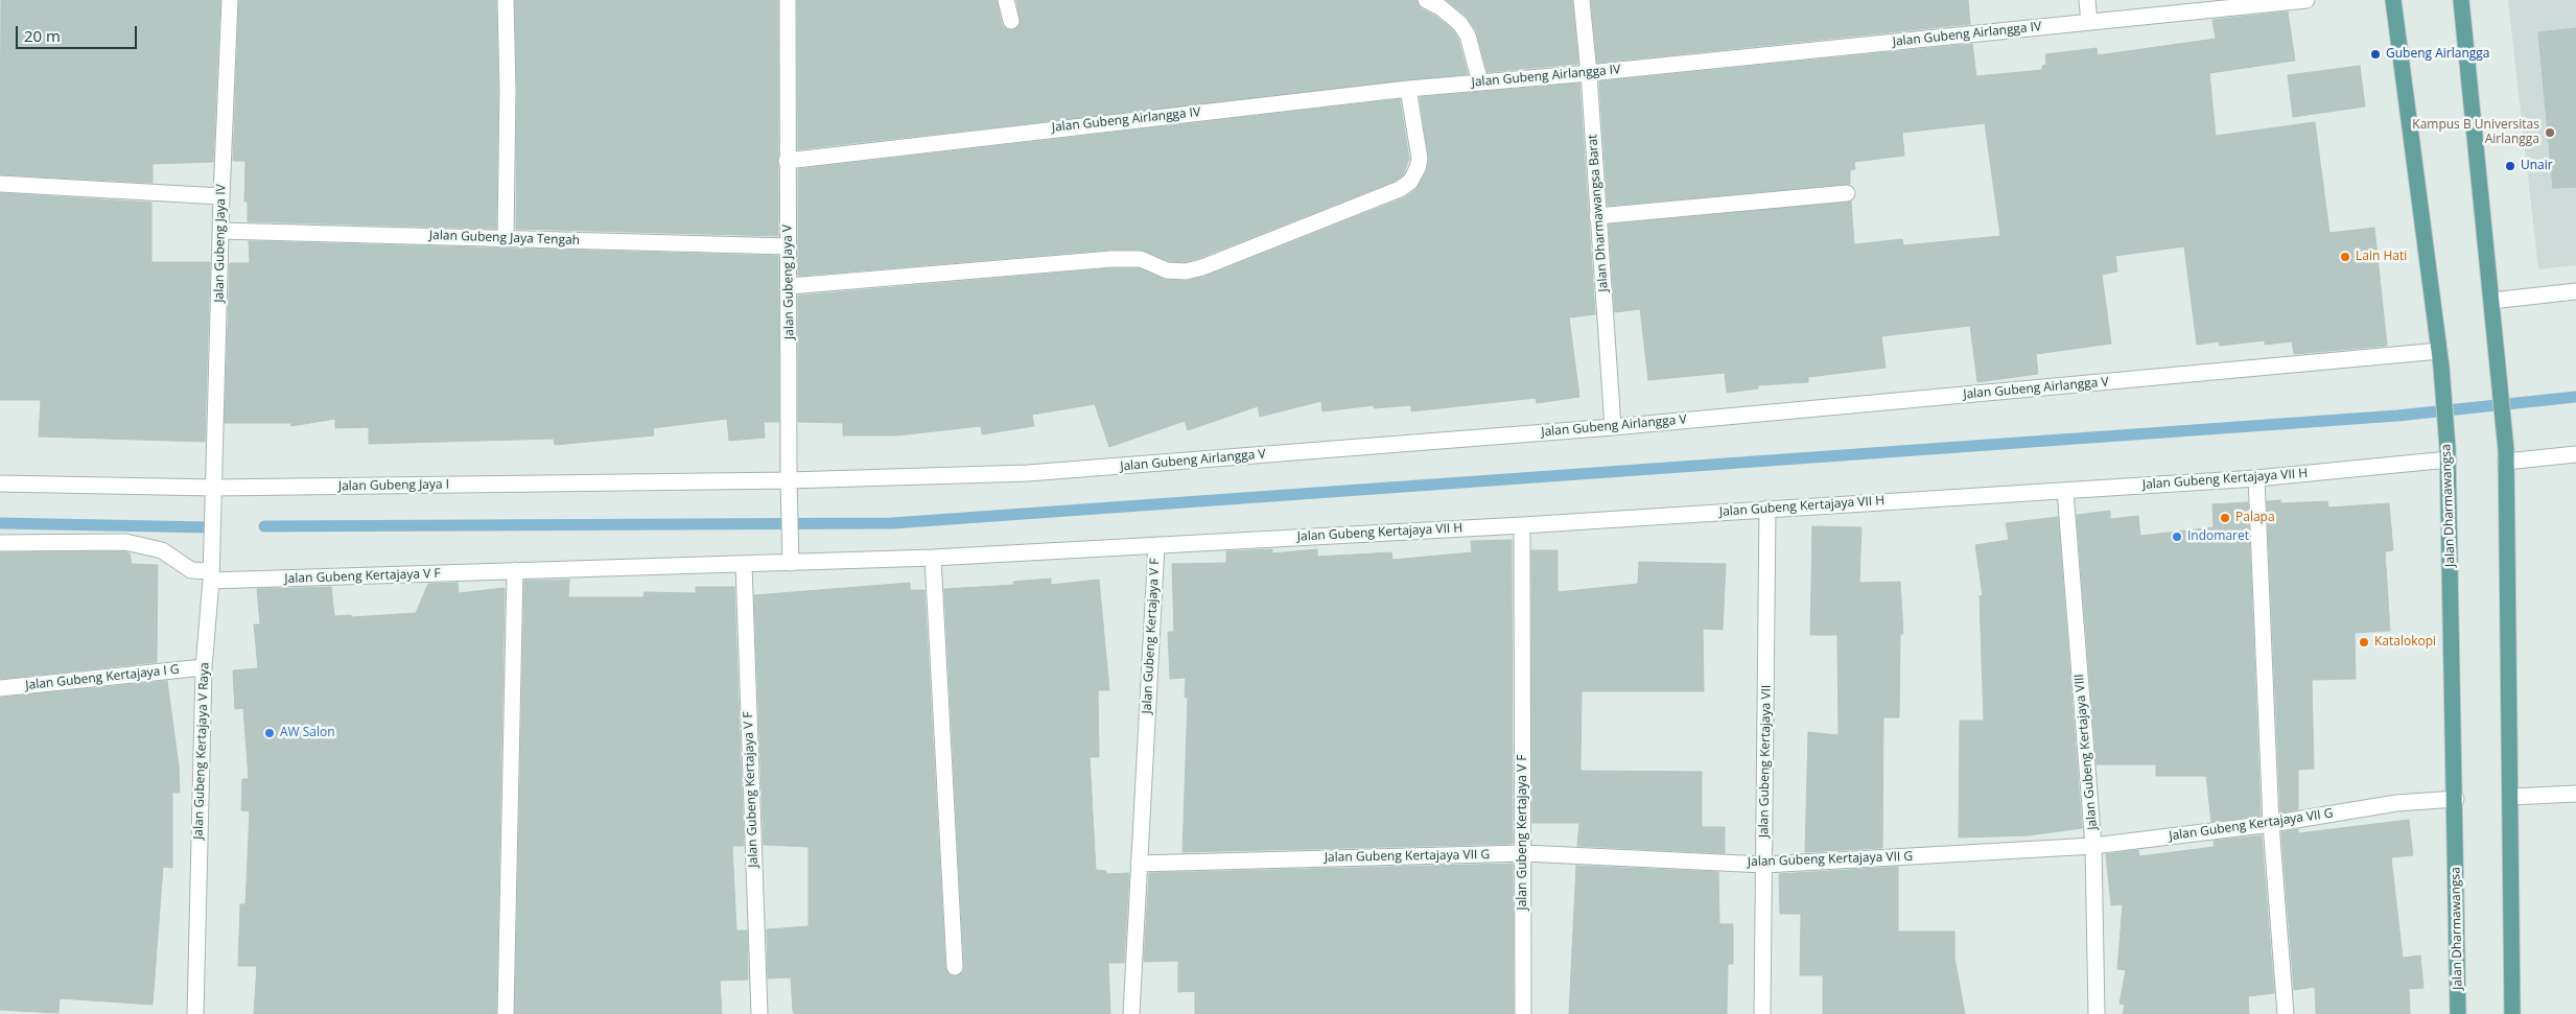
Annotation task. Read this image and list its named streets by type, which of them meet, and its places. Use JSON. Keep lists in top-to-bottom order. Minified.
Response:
{"streets":{"main road":["Jalan Dharmawangsa"],"street":["Jalan Gubeng Airlangga IV","Jalan Dharmawangsa Barat","Jalan Gubeng Jaya Tengah","Jalan Gubeng Jaya IV","Jalan Gubeng Jaya V","Jalan Gubeng Airlangga V","Jalan Gubeng Kertajaya VII H","Jalan Gubeng Jaya I","Jalan Gubeng Kertajaya V F","Jalan Gubeng Kertajaya I G","Jalan Gubeng Kertajaya V Raya","Jalan Gubeng Kertajaya VIII","Jalan Gubeng Kertajaya VII","Jalan Gubeng Kertajaya VII G"]},"crossings":[["Jalan Gubeng Airlangga IV","Jalan Dharmawangsa Barat"],["Jalan Gubeng Airlangga IV","Jalan Gubeng Jaya V"],["Jalan Dharmawangsa Barat","Jalan Gubeng Airlangga V"],["Jalan Gubeng Jaya Tengah","Jalan Gubeng Jaya IV"],["Jalan Gubeng Jaya Tengah","Jalan Gubeng Jaya V"],["Jalan Gubeng Jaya IV","Jalan Gubeng Jaya I"],["Jalan Gubeng Jaya IV","Jalan Gubeng Kertajaya V Raya"],["Jalan Gubeng Jaya V","Jalan Gubeng Airlangga V"],["Jalan Gubeng Jaya V","Jalan Gubeng Jaya I"],["Jalan Gubeng Jaya V","Jalan Gubeng Kertajaya V F"],["Jalan Gubeng Airlangga V","Jalan Gubeng Jaya I"],["Jalan Gubeng Airlangga V","Jalan Dharmawangsa"],["Jalan Gubeng Kertajaya VII H","Jalan Dharmawangsa"],["Jalan Gubeng Kertajaya VII H","Jalan Gubeng Kertajaya V F"],["Jalan Gubeng Kertajaya VII H","Jalan Gubeng Kertajaya VIII"],["Jalan Gubeng Kertajaya VII H","Jalan Gubeng Kertajaya VII"],["Jalan Gubeng Jaya I","Jalan Gubeng Kertajaya V Raya"],["Jalan Dharmawangsa","Jalan Gubeng Kertajaya VII G"],["Jalan Gubeng Kertajaya V F","Jalan Gubeng Kertajaya V Raya"],["Jalan Gubeng Kertajaya V F","Jalan Gubeng Kertajaya VII G"],["Jalan Gubeng Kertajaya I G","Jalan Gubeng Kertajaya V Raya"],["Jalan Gubeng Kertajaya VIII","Jalan Gubeng Kertajaya VII G"],["Jalan Gubeng Kertajaya VII","Jalan Gubeng Kertajaya VII G"]],"places":["Gubeng Airlangga","Kampus B Universitas Airlangga","Unair","Lain Hati","Palapa","Indomaret","Katalokopi","AW Salon"],"scale_bar":"20 m"}
